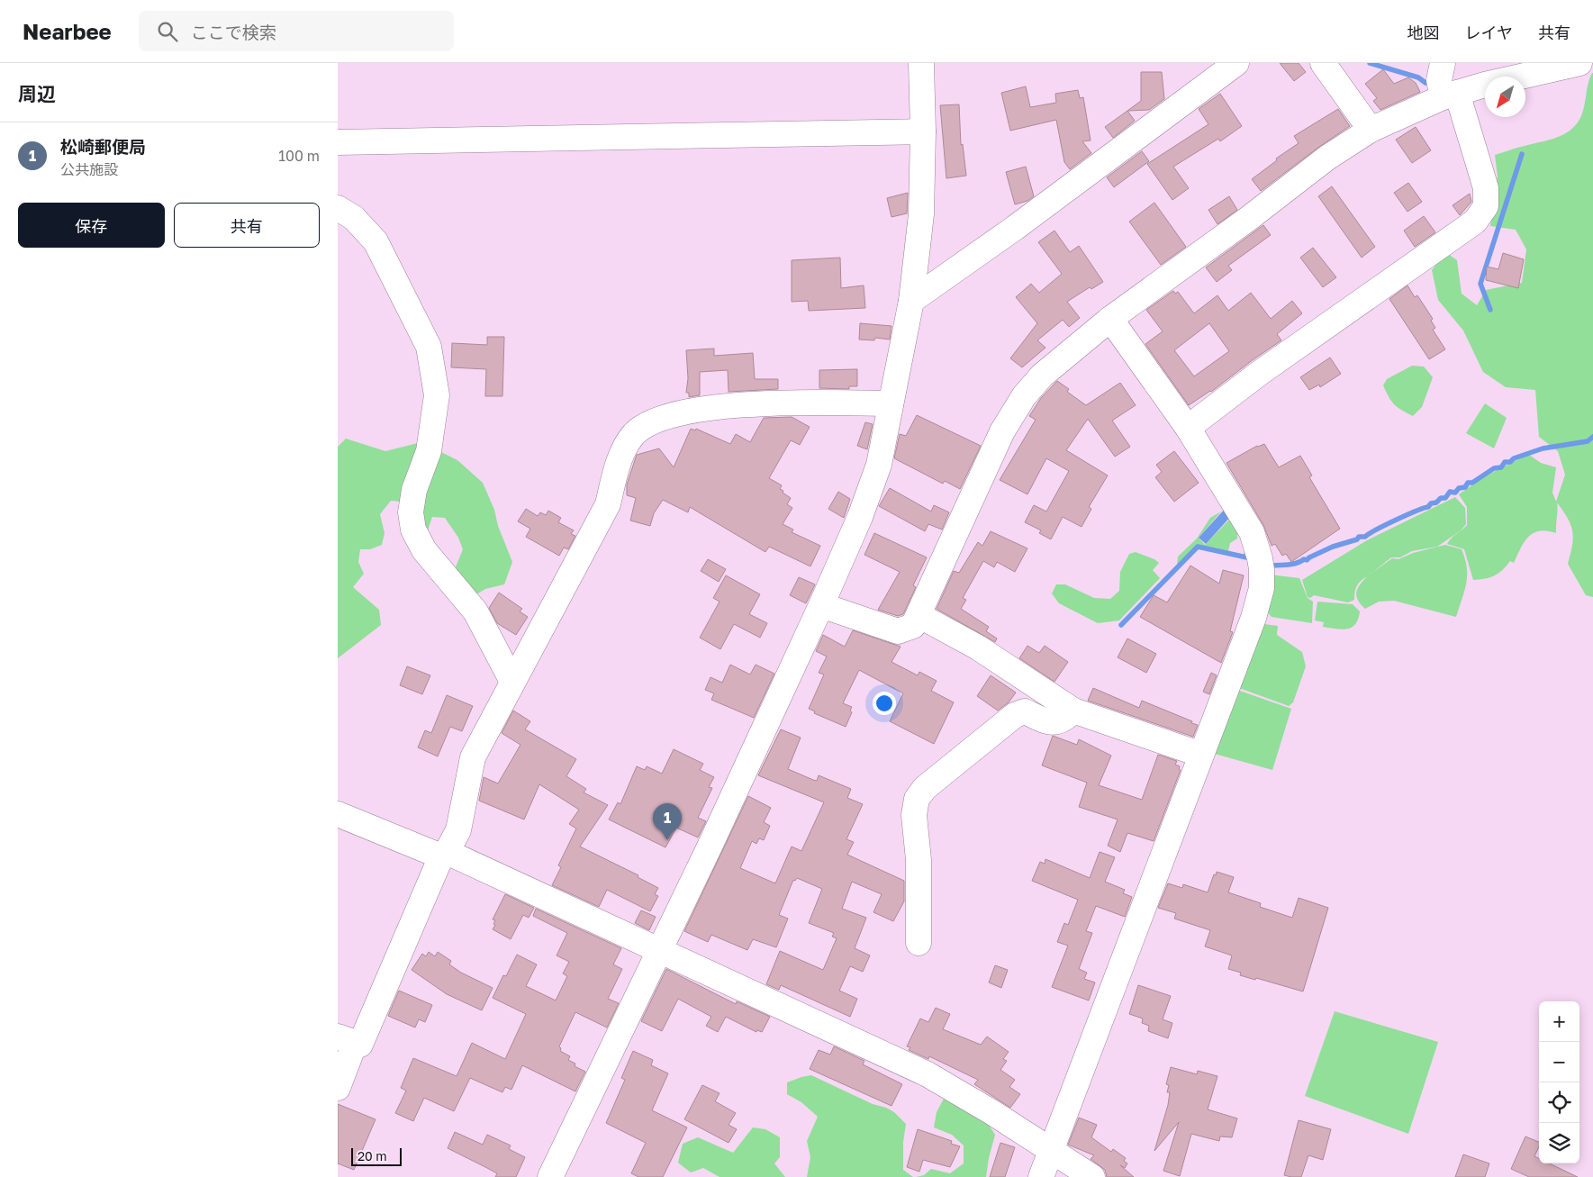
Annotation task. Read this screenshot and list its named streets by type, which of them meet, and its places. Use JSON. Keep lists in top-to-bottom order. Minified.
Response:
{"scale_bar":"20 m","north":"bottom left","page":{"header":"Nearbee","search":"ここで検索","nav":["地図","レイヤ","共有"],"heading":"周辺","list":[{"mark":"1","name":"松崎郵便局","note":"公共施設","value":"100 m"}],"buttons":["保存","共有"],"pins":"1","map_buttons":["+","−"],"scale":"20 m"}}
